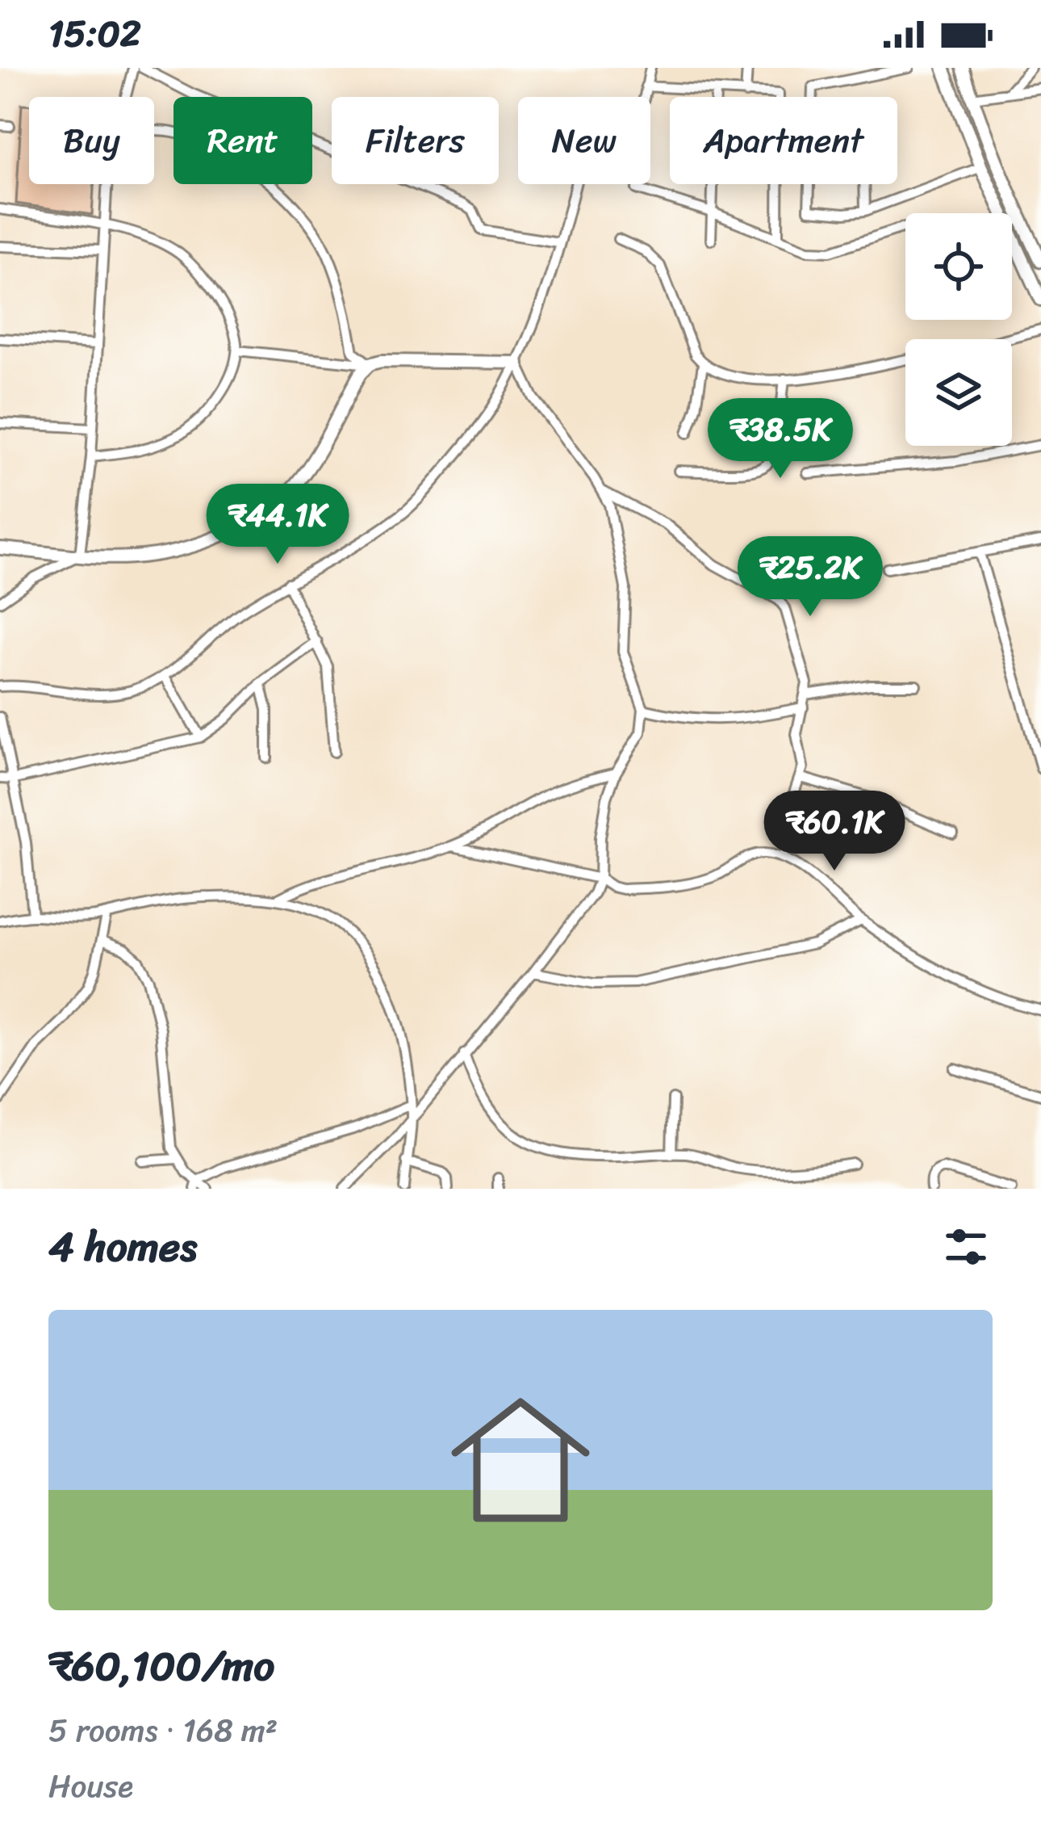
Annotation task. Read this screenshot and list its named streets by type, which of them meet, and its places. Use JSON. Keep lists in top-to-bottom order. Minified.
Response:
{"page":{"status":"15:02","chip":["Buy","Rent","Filters","New","Apartment"],"price":["₹38.5K","₹44.1K","₹25.2K","₹60.1K"],"heading":"4 homes","list":[{"name":"₹60,100/mo","note":"5 rooms · 168 m² · House"}]}}
